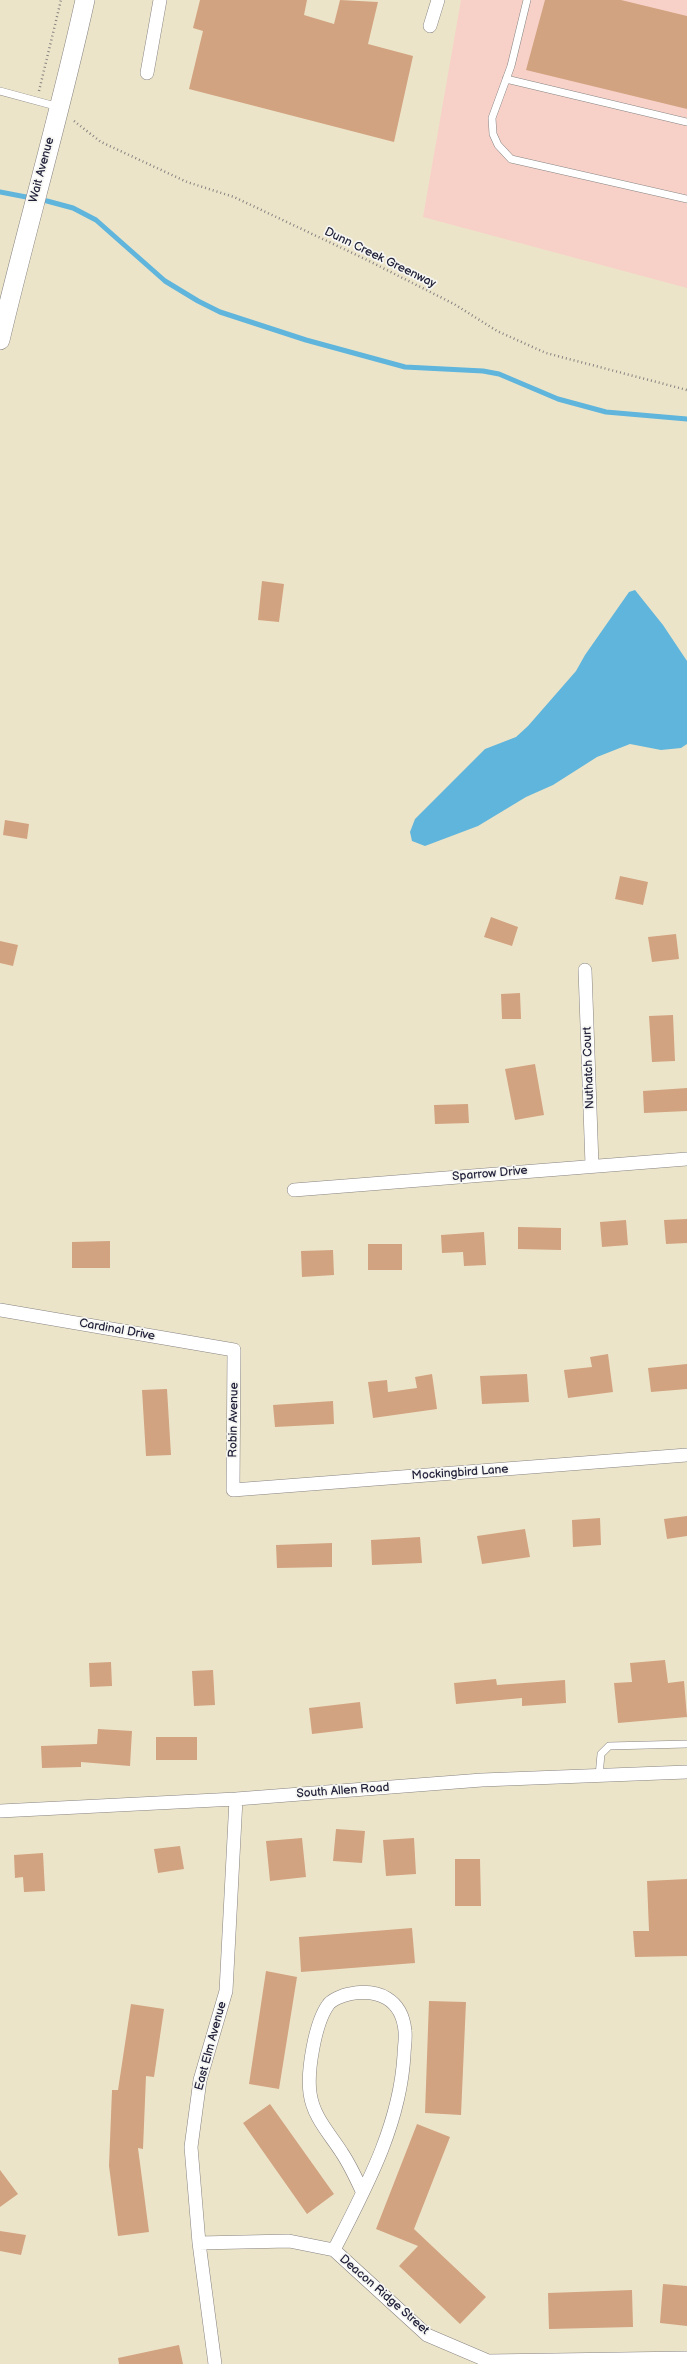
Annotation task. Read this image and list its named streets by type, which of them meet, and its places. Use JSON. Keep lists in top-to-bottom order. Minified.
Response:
{"streets":{"main road":["Wait Avenue"],"street":["Nuthatch Court","Sparrow Drive","Cardinal Drive","Robin Avenue","Mockingbird Lane","South Allen Road","East Elm Avenue","Deacon Ridge Street"],"path":["Dunn Creek Greenway"]},"crossings":[["Nuthatch Court","Sparrow Drive"],["Cardinal Drive","Robin Avenue"],["Robin Avenue","Mockingbird Lane"],["South Allen Road","East Elm Avenue"],["East Elm Avenue","Deacon Ridge Street"]]}
